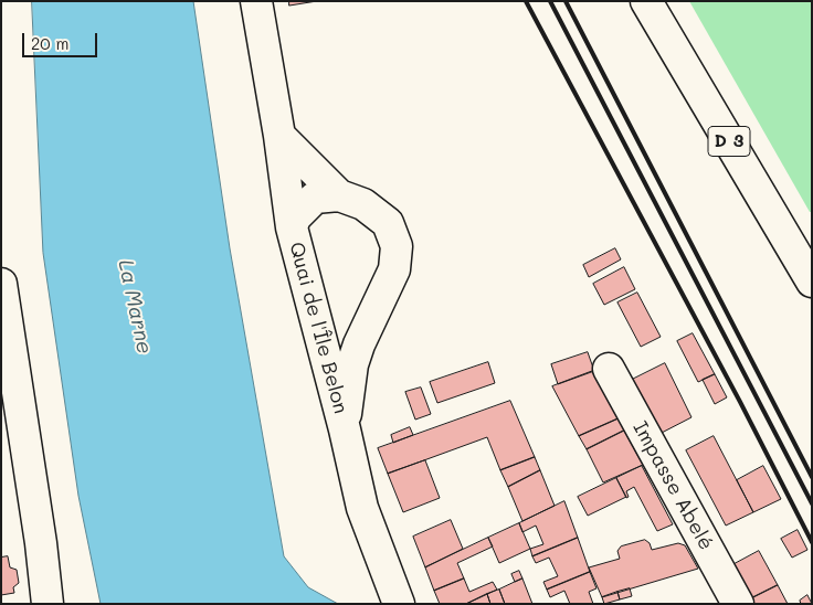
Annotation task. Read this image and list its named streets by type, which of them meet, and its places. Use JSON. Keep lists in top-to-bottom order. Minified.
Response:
{"streets":{"street":["D 3","Quai de l'Île Belon","Impasse Abelé"]},"water":["La Marne"],"scale_bar":"20 m"}
